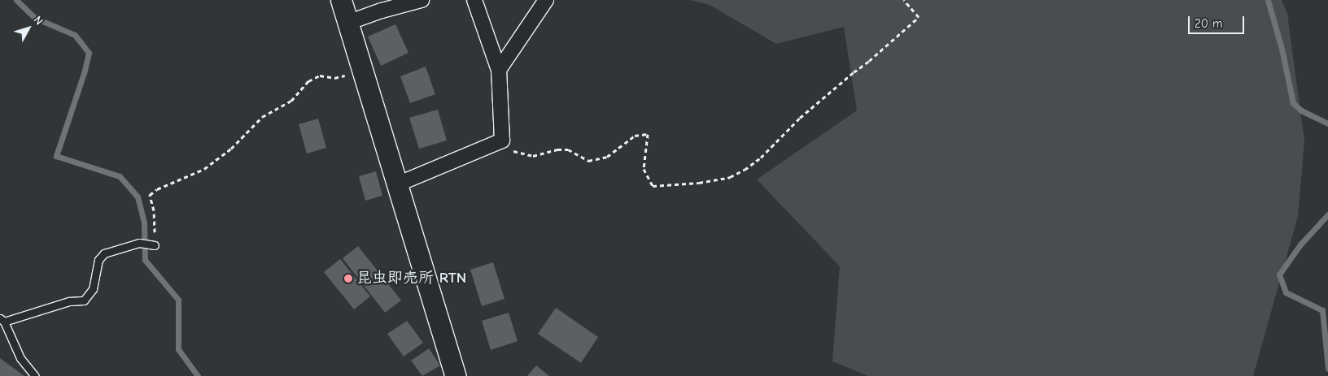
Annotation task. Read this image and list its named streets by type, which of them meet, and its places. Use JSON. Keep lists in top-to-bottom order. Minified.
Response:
{"places":["昆虫即売所 RTN"],"scale_bar":"20 m","north":"top right"}
